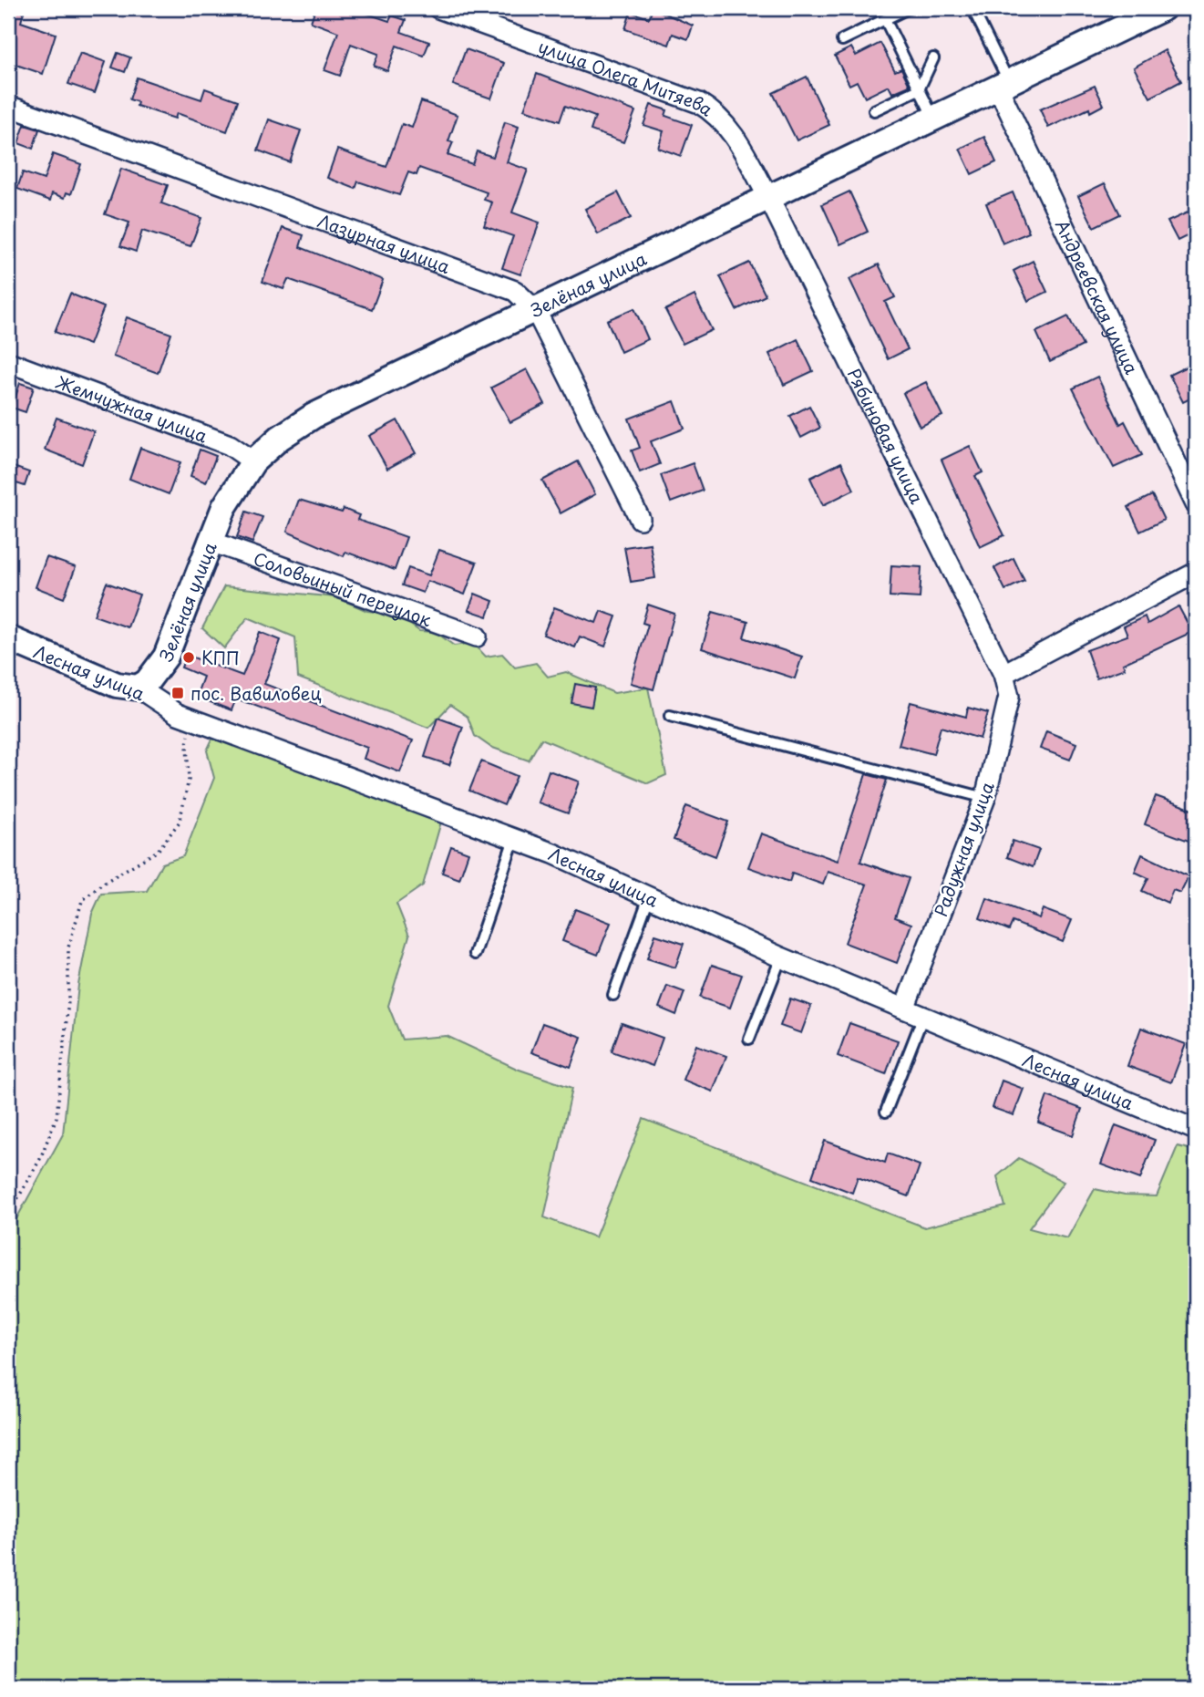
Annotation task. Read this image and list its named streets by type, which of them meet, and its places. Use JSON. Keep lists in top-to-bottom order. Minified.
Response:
{"streets":{"street":["улица Олега Митяева","Лазурная улица","Зелёная улица","Андреевская улица","Жемчужная улица","Рябиновая улица","Соловьиный переулок","Лесная улица","Радужная улица"]},"crossings":[["улица Олега Митяева","Зелёная улица"],["улица Олега Митяева","Рябиновая улица"],["Лазурная улица","Зелёная улица"],["Зелёная улица","Андреевская улица"],["Зелёная улица","Жемчужная улица"],["Зелёная улица","Рябиновая улица"],["Зелёная улица","Соловьиный переулок"],["Зелёная улица","Лесная улица"],["Рябиновая улица","Радужная улица"],["Лесная улица","Радужная улица"]],"places":{"other":["КПП"],"transit":["пос. Вавиловец"]}}
